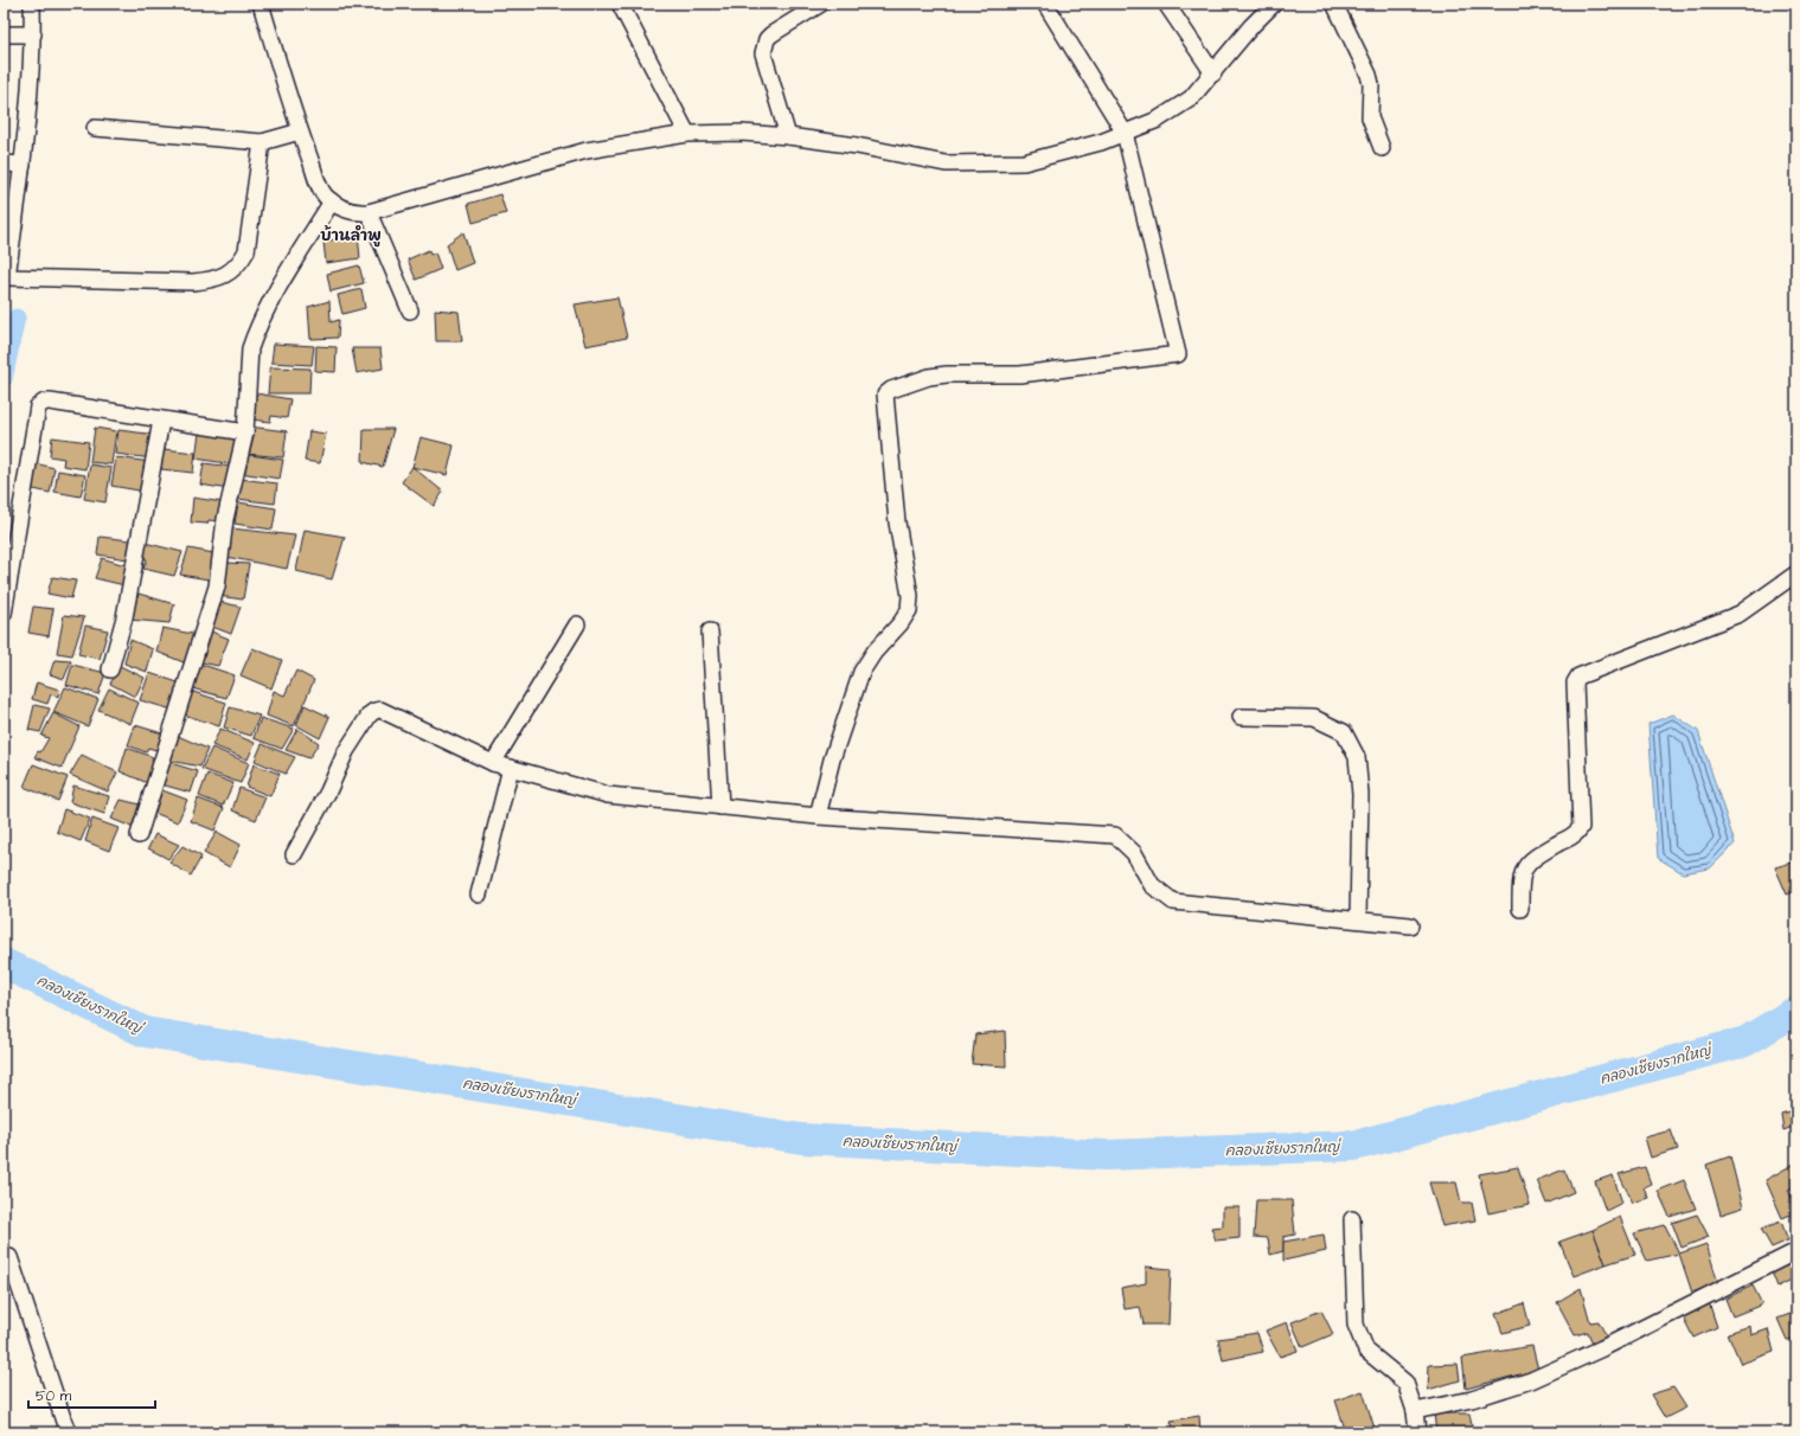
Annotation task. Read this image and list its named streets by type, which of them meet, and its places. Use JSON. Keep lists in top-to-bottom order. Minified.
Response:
{"districts":["บ้านลำพู"],"water":["คลองเชียงรากใหญ่"],"scale_bar":"50 m"}
